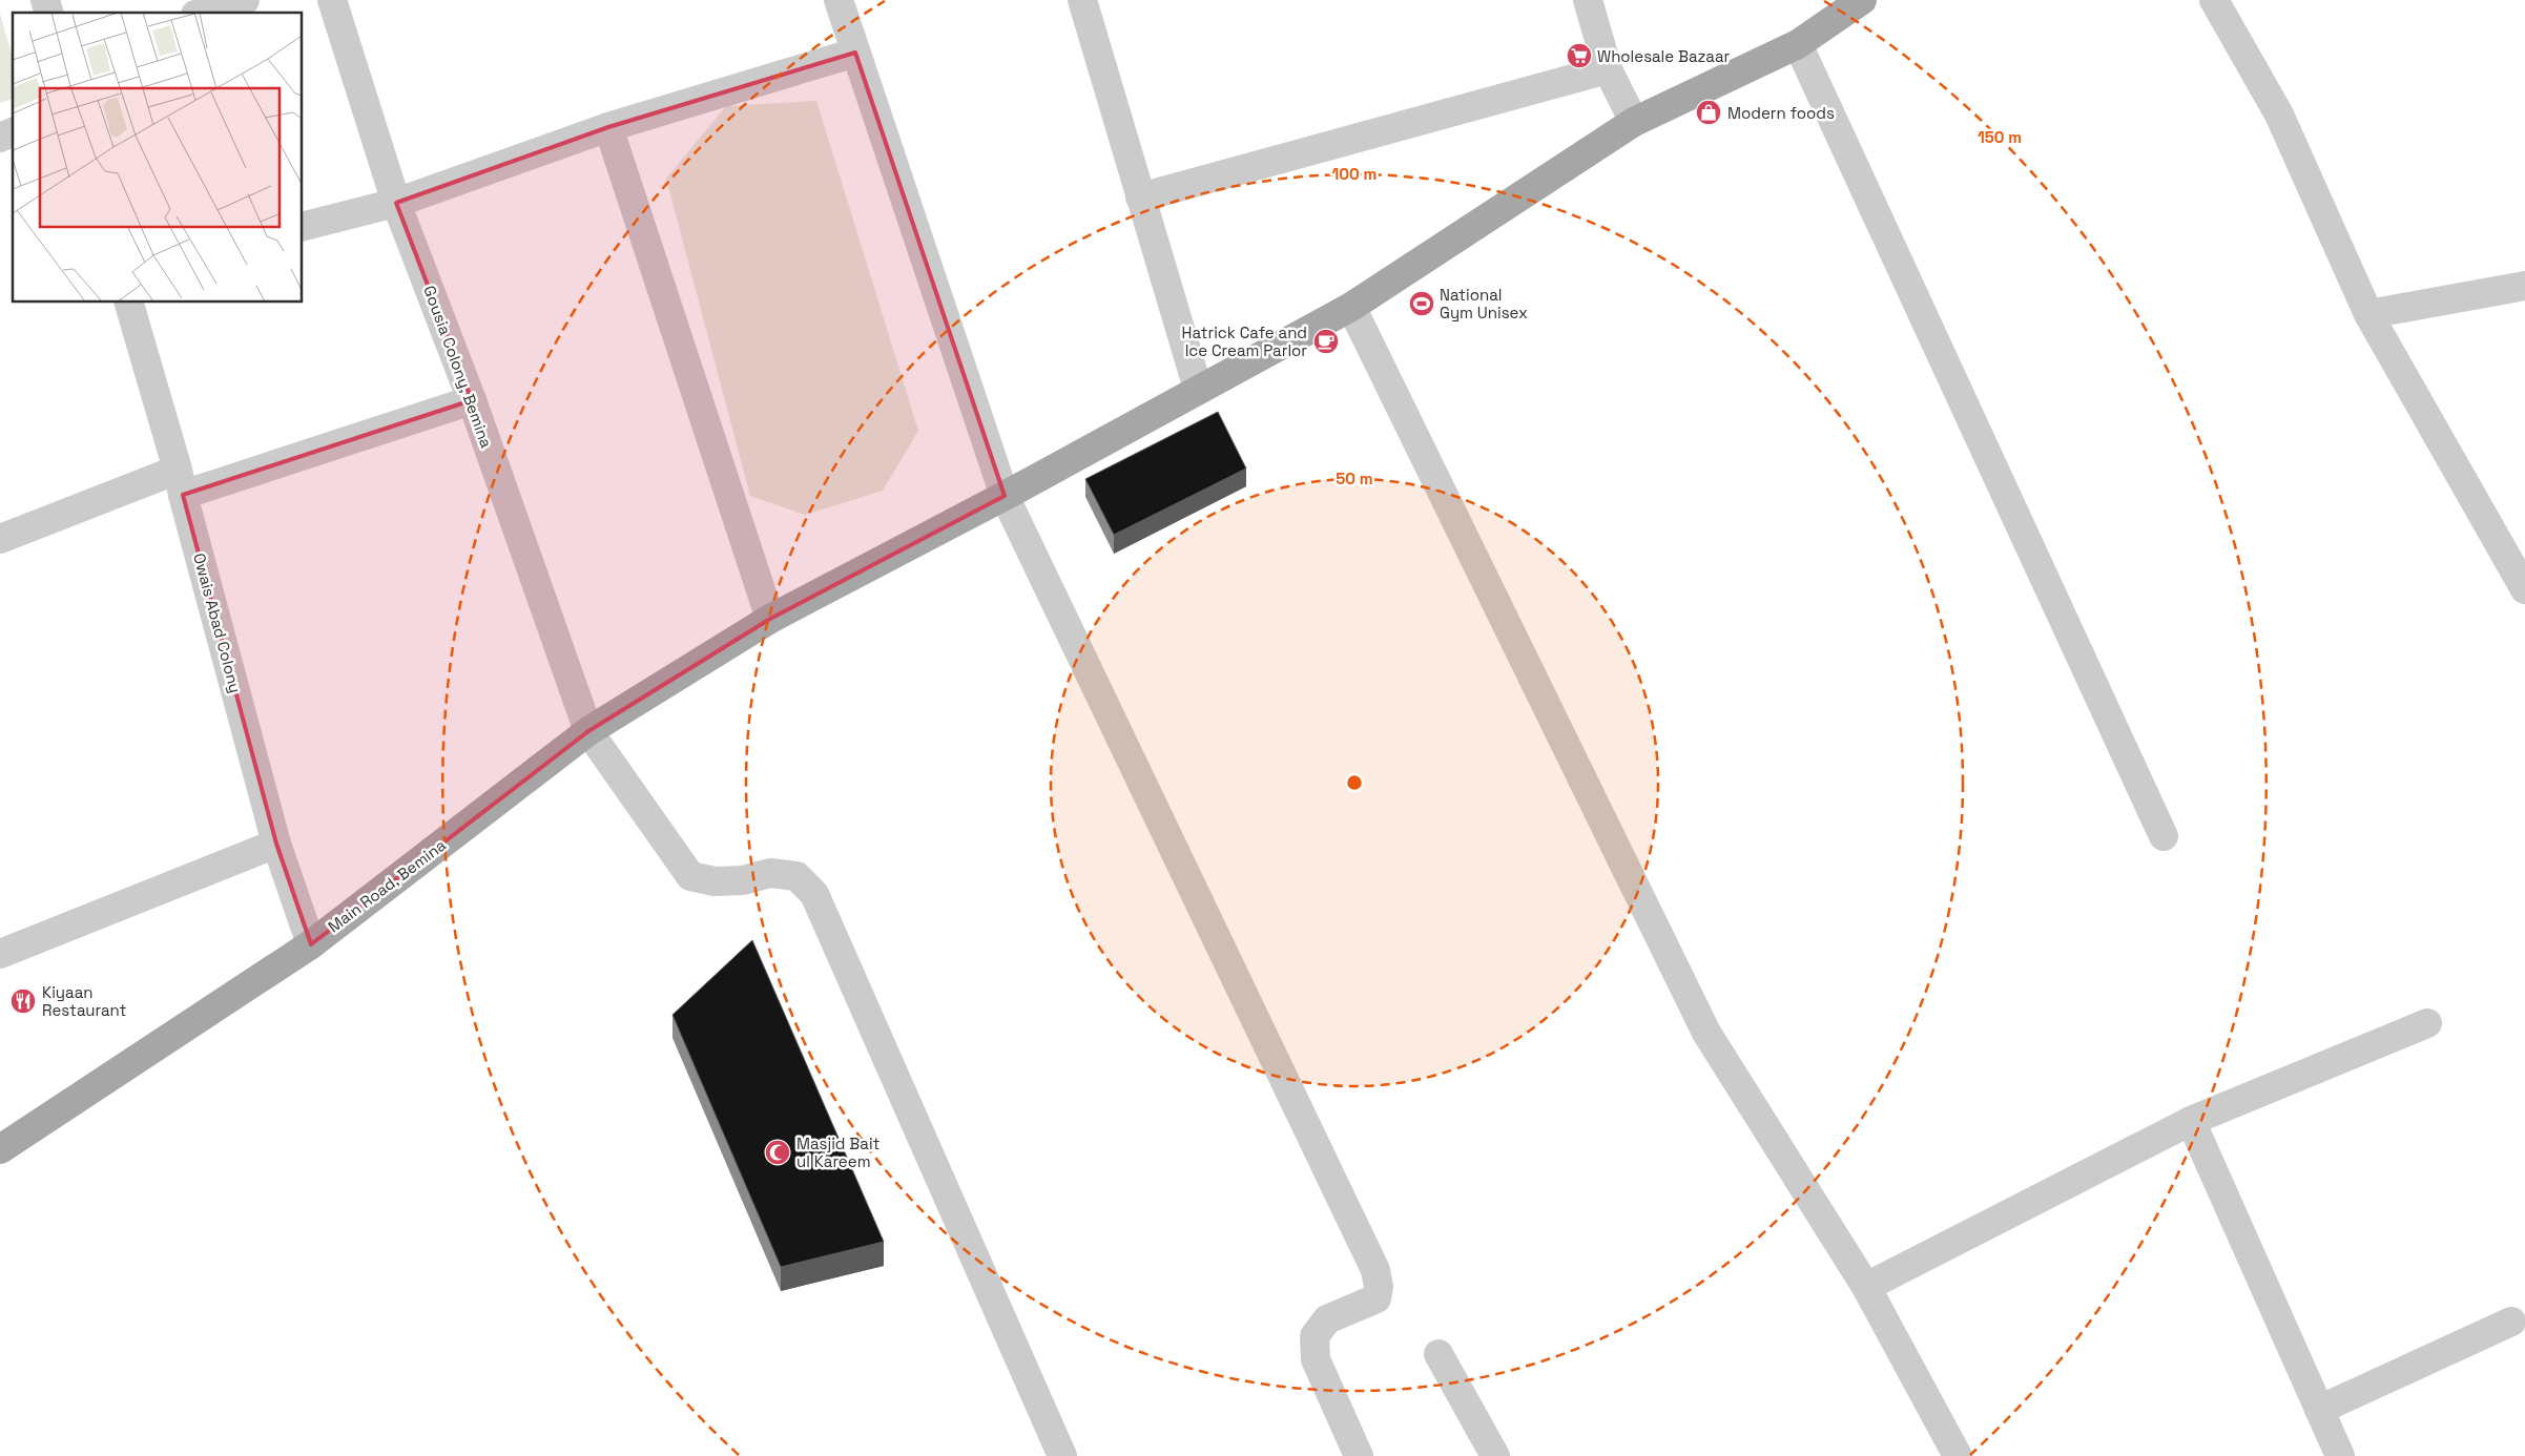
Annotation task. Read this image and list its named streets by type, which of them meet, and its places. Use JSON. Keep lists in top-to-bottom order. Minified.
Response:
{"streets":{"main road":["Main Road, Bemina"],"street":["Gousia Colony, Bemina","Owais Abad Colony"]},"crossings":[["Gousia Colony, Bemina","Main Road, Bemina"],["Owais Abad Colony","Main Road, Bemina"]],"places":{"supermarket":["Wholesale Bazaar"],"shop":["Modern foods"],"sports":["National Gym Unisex"],"cafe":["Hatrick Cafe and Ice Cream Parlor"],"restaurant":["Kiyaan Restaurant"],"mosque":["Masjid Bait ul Kareem"]},"rings":["150 m","100 m","50 m"]}
